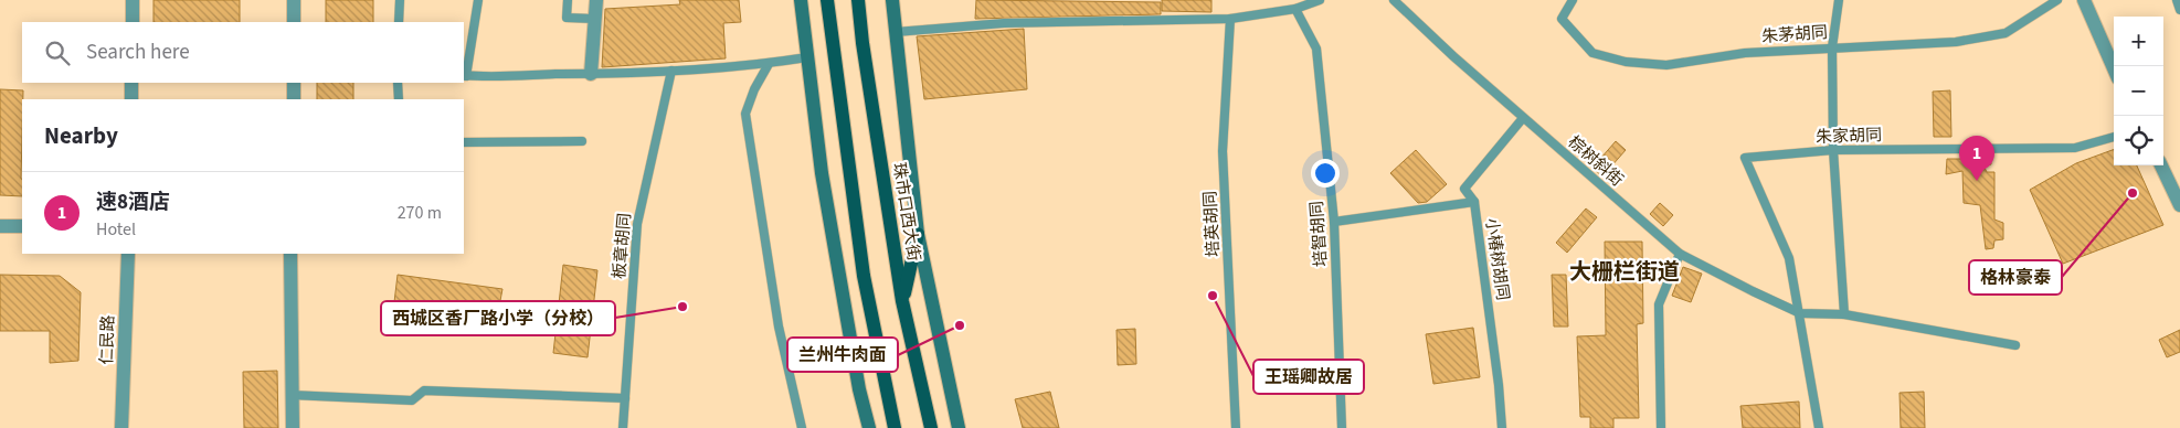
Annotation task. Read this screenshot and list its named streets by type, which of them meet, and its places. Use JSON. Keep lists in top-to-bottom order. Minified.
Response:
{"streets":{"main road":["珠市口西大街"],"street":["仁民路"],"lane":["朱茅胡同","朱家胡同","棕树斜街","培英胡同","培智胡同","板章胡同","小椿树胡同"]},"crossings":[["朱家胡同","棕树斜街"],["棕树斜街","小椿树胡同"]],"districts":["大栅栏街道"],"places":["格林豪泰","王瑶卿故居","西城区香厂路小学（分校）","兰州牛肉面"],"page":{"map_buttons":["+","−"],"search":"Search here","heading":"Nearby","pins":"1","list":[{"mark":"1","name":"速8酒店","note":"Hotel","value":"270 m"}]}}
